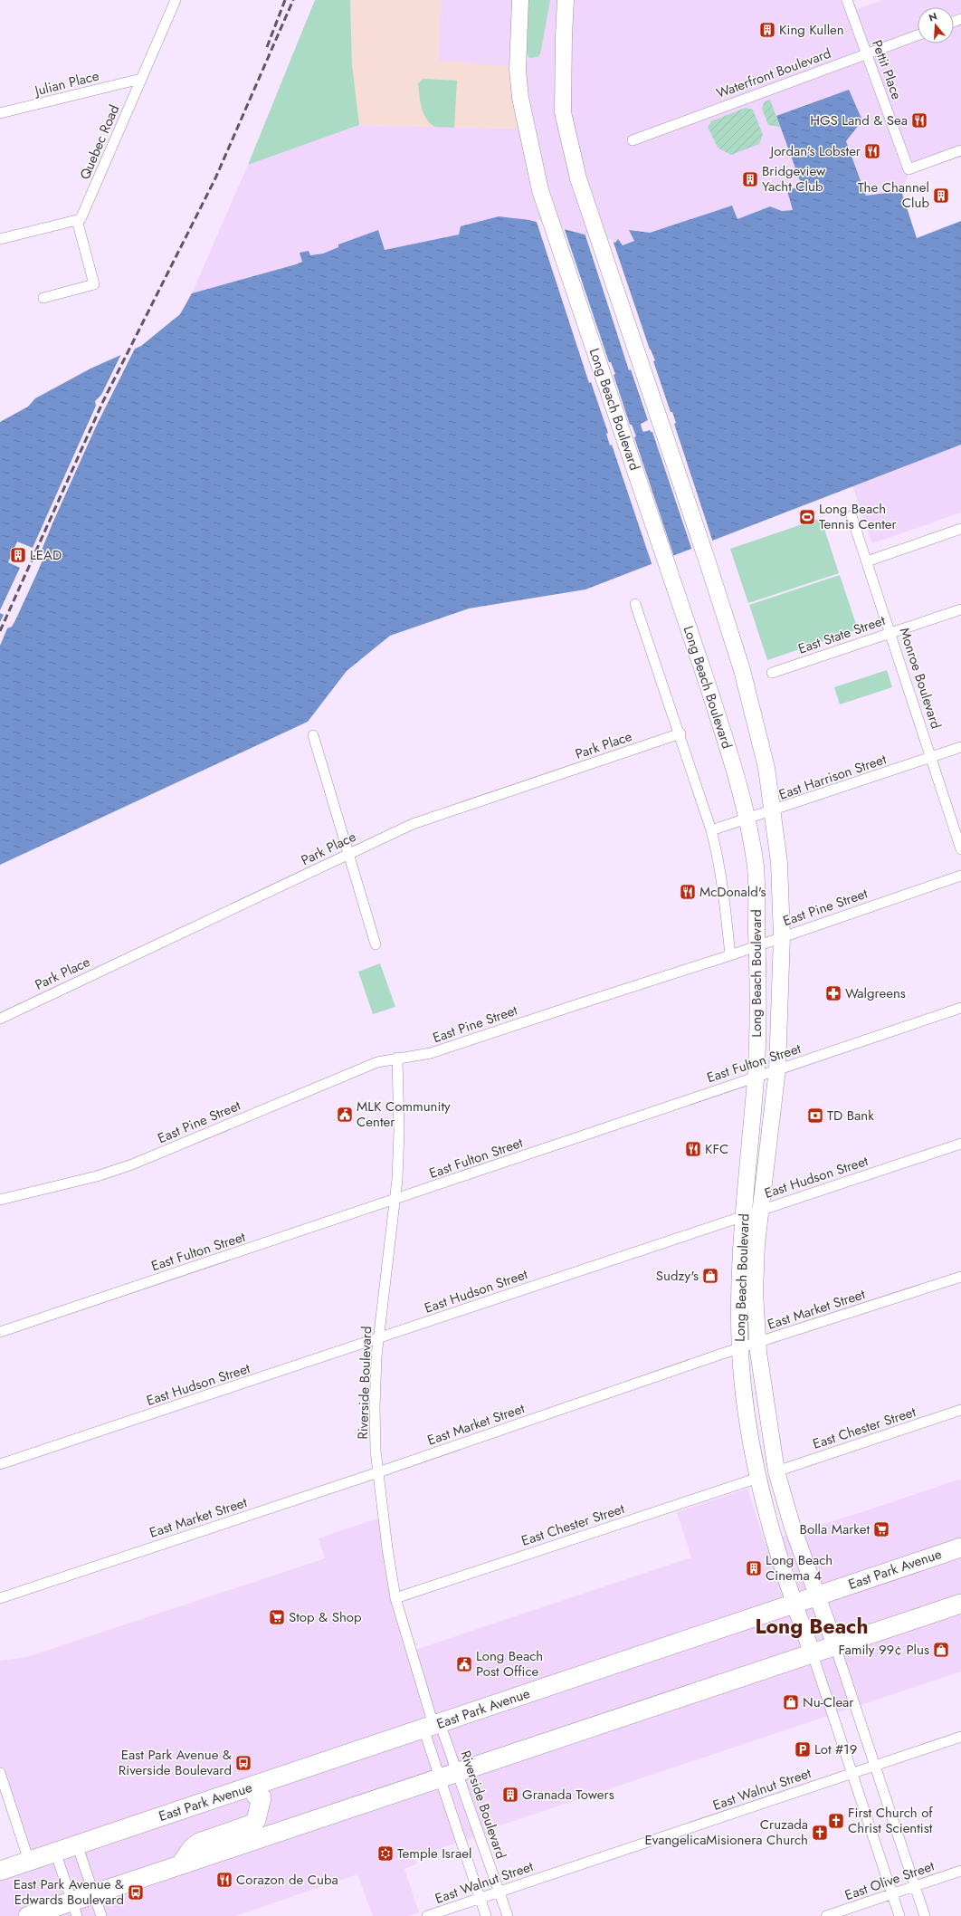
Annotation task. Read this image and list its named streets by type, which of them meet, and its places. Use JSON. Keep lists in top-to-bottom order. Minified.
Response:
{"streets":{"highway":["East Park Avenue"],"main road":["Long Beach Boulevard"],"street":["Pettit Place","Waterfront Boulevard","Julian Place","Quebec Road","East State Street","Monroe Boulevard","Park Place","East Harrison Street","East Pine Street","East Fulton Street","East Hudson Street","East Market Street","Riverside Boulevard","East Chester Street","East Walnut Street","East Olive Street"]},"crossings":[["Pettit Place","Waterfront Boulevard"],["Julian Place","Quebec Road"],["Long Beach Boulevard","Park Place"],["Long Beach Boulevard","East Harrison Street"],["Long Beach Boulevard","East Pine Street"],["Long Beach Boulevard","East Fulton Street"],["Long Beach Boulevard","East Hudson Street"],["Long Beach Boulevard","East Market Street"],["Long Beach Boulevard","East Chester Street"],["Long Beach Boulevard","East Park Avenue"],["Long Beach Boulevard","East Walnut Street"],["Long Beach Boulevard","East Olive Street"],["East State Street","Monroe Boulevard"],["Monroe Boulevard","East Harrison Street"],["East Pine Street","Riverside Boulevard"],["East Fulton Street","Riverside Boulevard"],["East Hudson Street","Riverside Boulevard"],["East Market Street","Riverside Boulevard"],["Riverside Boulevard","East Chester Street"],["Riverside Boulevard","East Park Avenue"],["Riverside Boulevard","East Walnut Street"]],"districts":["Long Beach"],"places":{"building":["King Kullen","Bridgeview Yacht Club","The Channel Club","LEAD","Long Beach Cinema 4","Granada Towers"],"restaurant":["HGS Land & Sea","Jordan's Lobster","McDonald's","KFC","Corazon de Cuba"],"sports":["Long Beach Tennis Center"],"pharmacy":["Walgreens"],"public building":["MLK Community Center","Long Beach Post Office"],"bank":["TD Bank"],"shop":["Sudzy's","Family 99¢ Plus","Nu-Clear"],"supermarket":["Bolla Market","Stop & Shop"],"parking":["Lot #19"],"bus stop":["East Park Avenue & Riverside Boulevard","East Park Avenue & Edwards Boulevard"],"church":["First Church of Christ Scientist","Cruzada EvangelicaMisionera Church"],"synagogue":["Temple Israel"]},"north":"top"}
